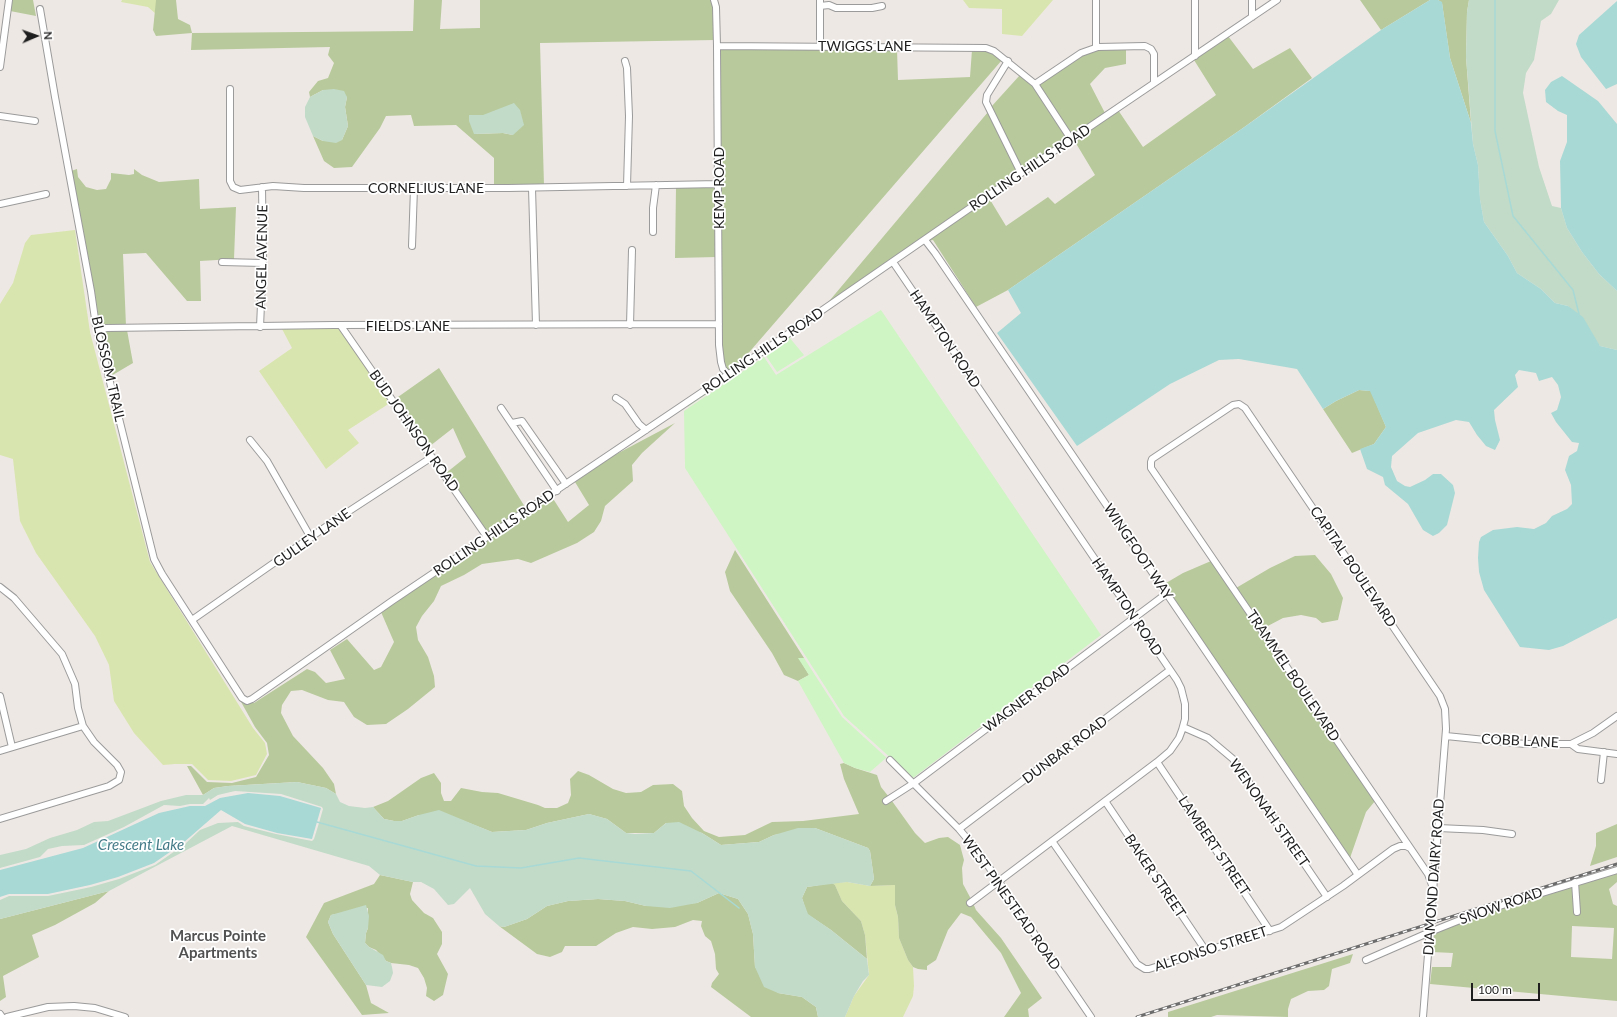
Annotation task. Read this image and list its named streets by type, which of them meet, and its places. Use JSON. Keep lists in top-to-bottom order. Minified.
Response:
{"streets":{"street":["TWIGGS LANE","ROLLING HILLS ROAD","CORNELIUS LANE","KEMP ROAD","ANGEL AVENUE","FIELDS LANE","HAMPTON ROAD","BLOSSOM TRAIL","BUD JOHNSON ROAD","GULLEY LANE","WINGFOOT WAY","CAPITAL BOULEVARD","TRAMMEL BOULEVARD","WAGNER ROAD","COBB LANE","DUNBAR ROAD","WENONAH STREET","LAMBERT STREET","BAKER STREET","DIAMOND DAIRY ROAD","WEST PINESTEAD ROAD","SNOW ROAD","ALFONSO STREET"]},"crossings":[["TWIGGS LANE","ROLLING HILLS ROAD"],["TWIGGS LANE","KEMP ROAD"],["ROLLING HILLS ROAD","KEMP ROAD"],["ROLLING HILLS ROAD","HAMPTON ROAD"],["ROLLING HILLS ROAD","BLOSSOM TRAIL"],["ROLLING HILLS ROAD","BUD JOHNSON ROAD"],["ROLLING HILLS ROAD","WINGFOOT WAY"],["CORNELIUS LANE","KEMP ROAD"],["CORNELIUS LANE","ANGEL AVENUE"],["KEMP ROAD","FIELDS LANE"],["ANGEL AVENUE","FIELDS LANE"],["FIELDS LANE","BLOSSOM TRAIL"],["FIELDS LANE","BUD JOHNSON ROAD"],["HAMPTON ROAD","WAGNER ROAD"],["HAMPTON ROAD","DUNBAR ROAD"],["HAMPTON ROAD","WENONAH STREET"],["HAMPTON ROAD","LAMBERT STREET"],["HAMPTON ROAD","BAKER STREET"],["HAMPTON ROAD","WEST PINESTEAD ROAD"],["HAMPTON ROAD","ALFONSO STREET"],["BLOSSOM TRAIL","GULLEY LANE"],["BUD JOHNSON ROAD","GULLEY LANE"],["WINGFOOT WAY","WAGNER ROAD"],["WINGFOOT WAY","ALFONSO STREET"],["CAPITAL BOULEVARD","TRAMMEL BOULEVARD"],["CAPITAL BOULEVARD","COBB LANE"],["CAPITAL BOULEVARD","DIAMOND DAIRY ROAD"],["TRAMMEL BOULEVARD","DIAMOND DAIRY ROAD"],["TRAMMEL BOULEVARD","ALFONSO STREET"],["WAGNER ROAD","WEST PINESTEAD ROAD"],["COBB LANE","DIAMOND DAIRY ROAD"],["DUNBAR ROAD","WEST PINESTEAD ROAD"],["WENONAH STREET","ALFONSO STREET"],["LAMBERT STREET","ALFONSO STREET"],["BAKER STREET","ALFONSO STREET"],["DIAMOND DAIRY ROAD","SNOW ROAD"]],"districts":["Marcus Pointe Apartments"],"water":["Crescent Lake"],"scale_bar":"100 m","north":"right"}
